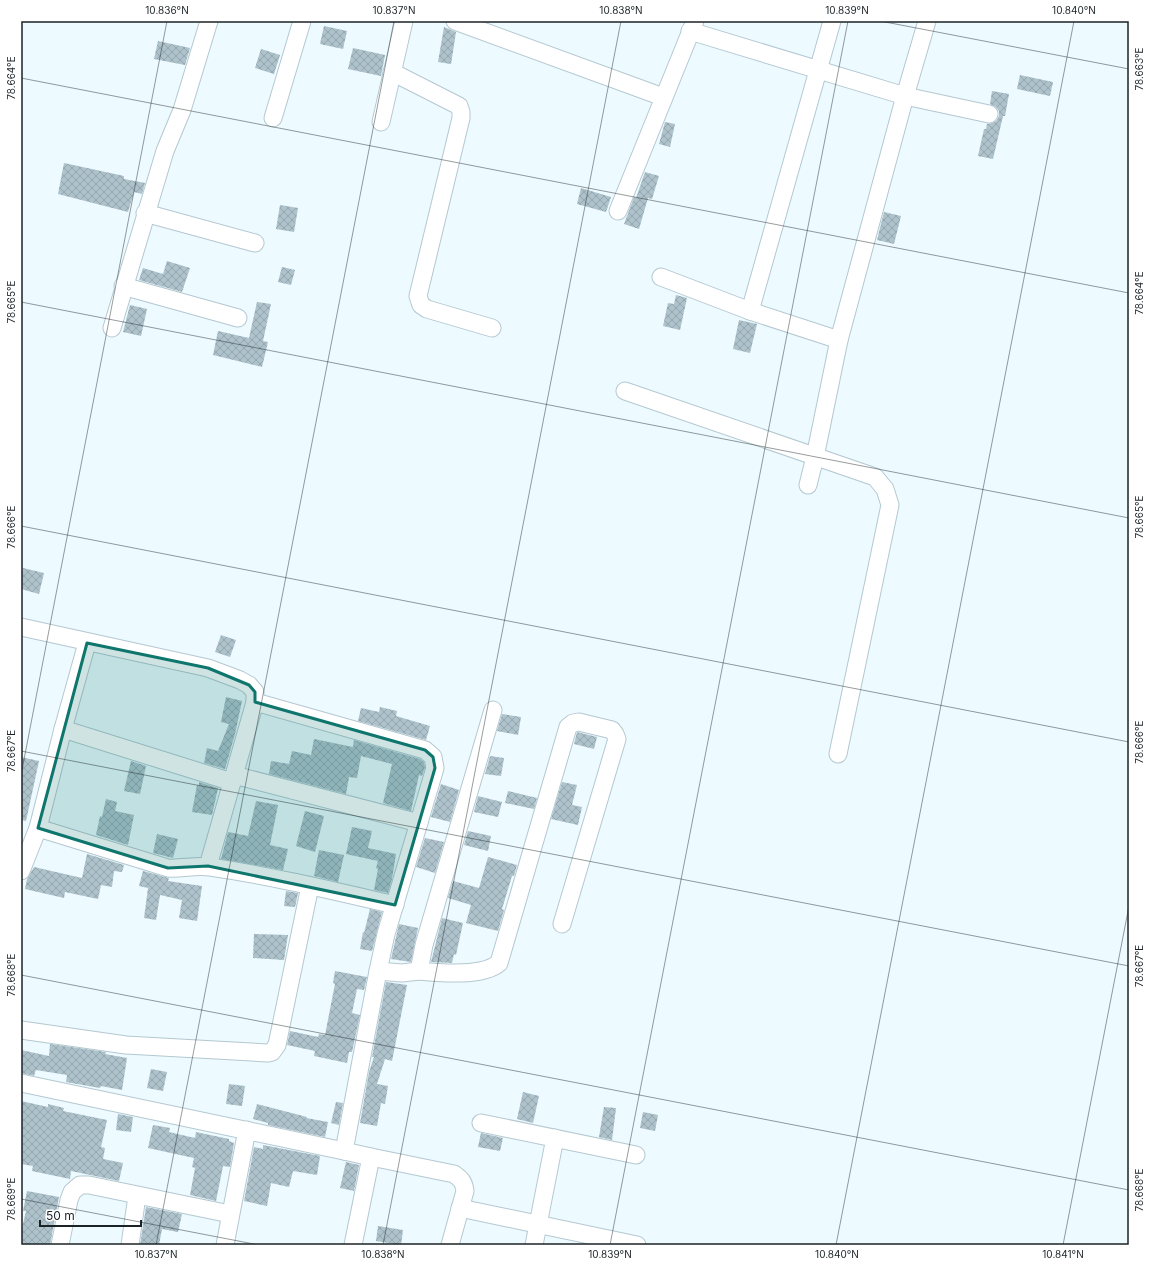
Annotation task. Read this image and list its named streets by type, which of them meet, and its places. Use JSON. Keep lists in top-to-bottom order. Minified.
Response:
{"scale_bar":"50 m","coordinates":["10.836°N","10.837°N","10.838°N","10.839°N","10.840°N","78.663°E","78.664°E","78.665°E","78.666°E","78.667°E","78.668°E","78.669°E","10.841°N"]}
